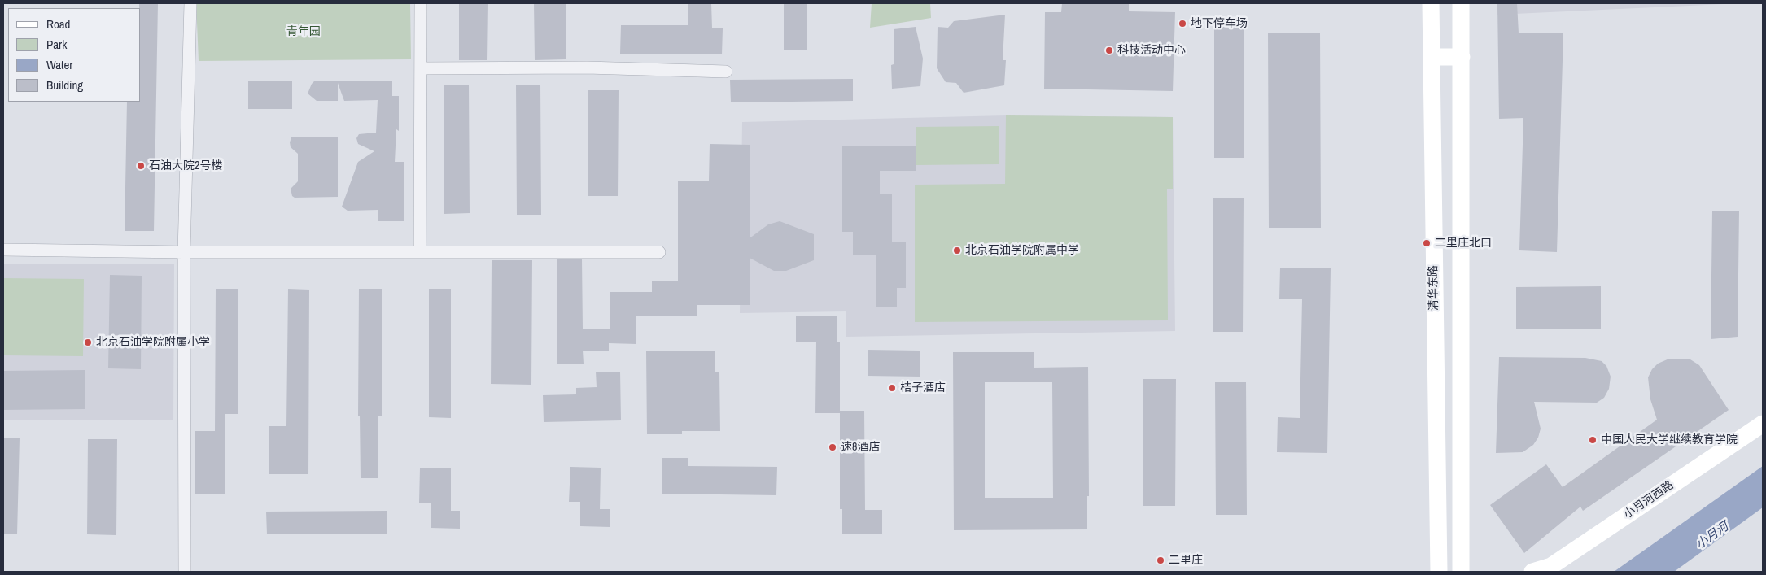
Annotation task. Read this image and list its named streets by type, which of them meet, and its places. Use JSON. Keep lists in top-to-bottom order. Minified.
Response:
{"streets":{"main road":["清华东路","小月河西路"]},"water":["小月河"],"parks":["青年园"],"places":["地下停车场","科技活动中心","石油大院2号楼","二里庄北口","北京石油学院附属中学","北京石油学院附属小学","桔子酒店","中国人民大学继续教育学院","速8酒店","二里庄"],"legend":["Road","Park","Water","Building"]}
